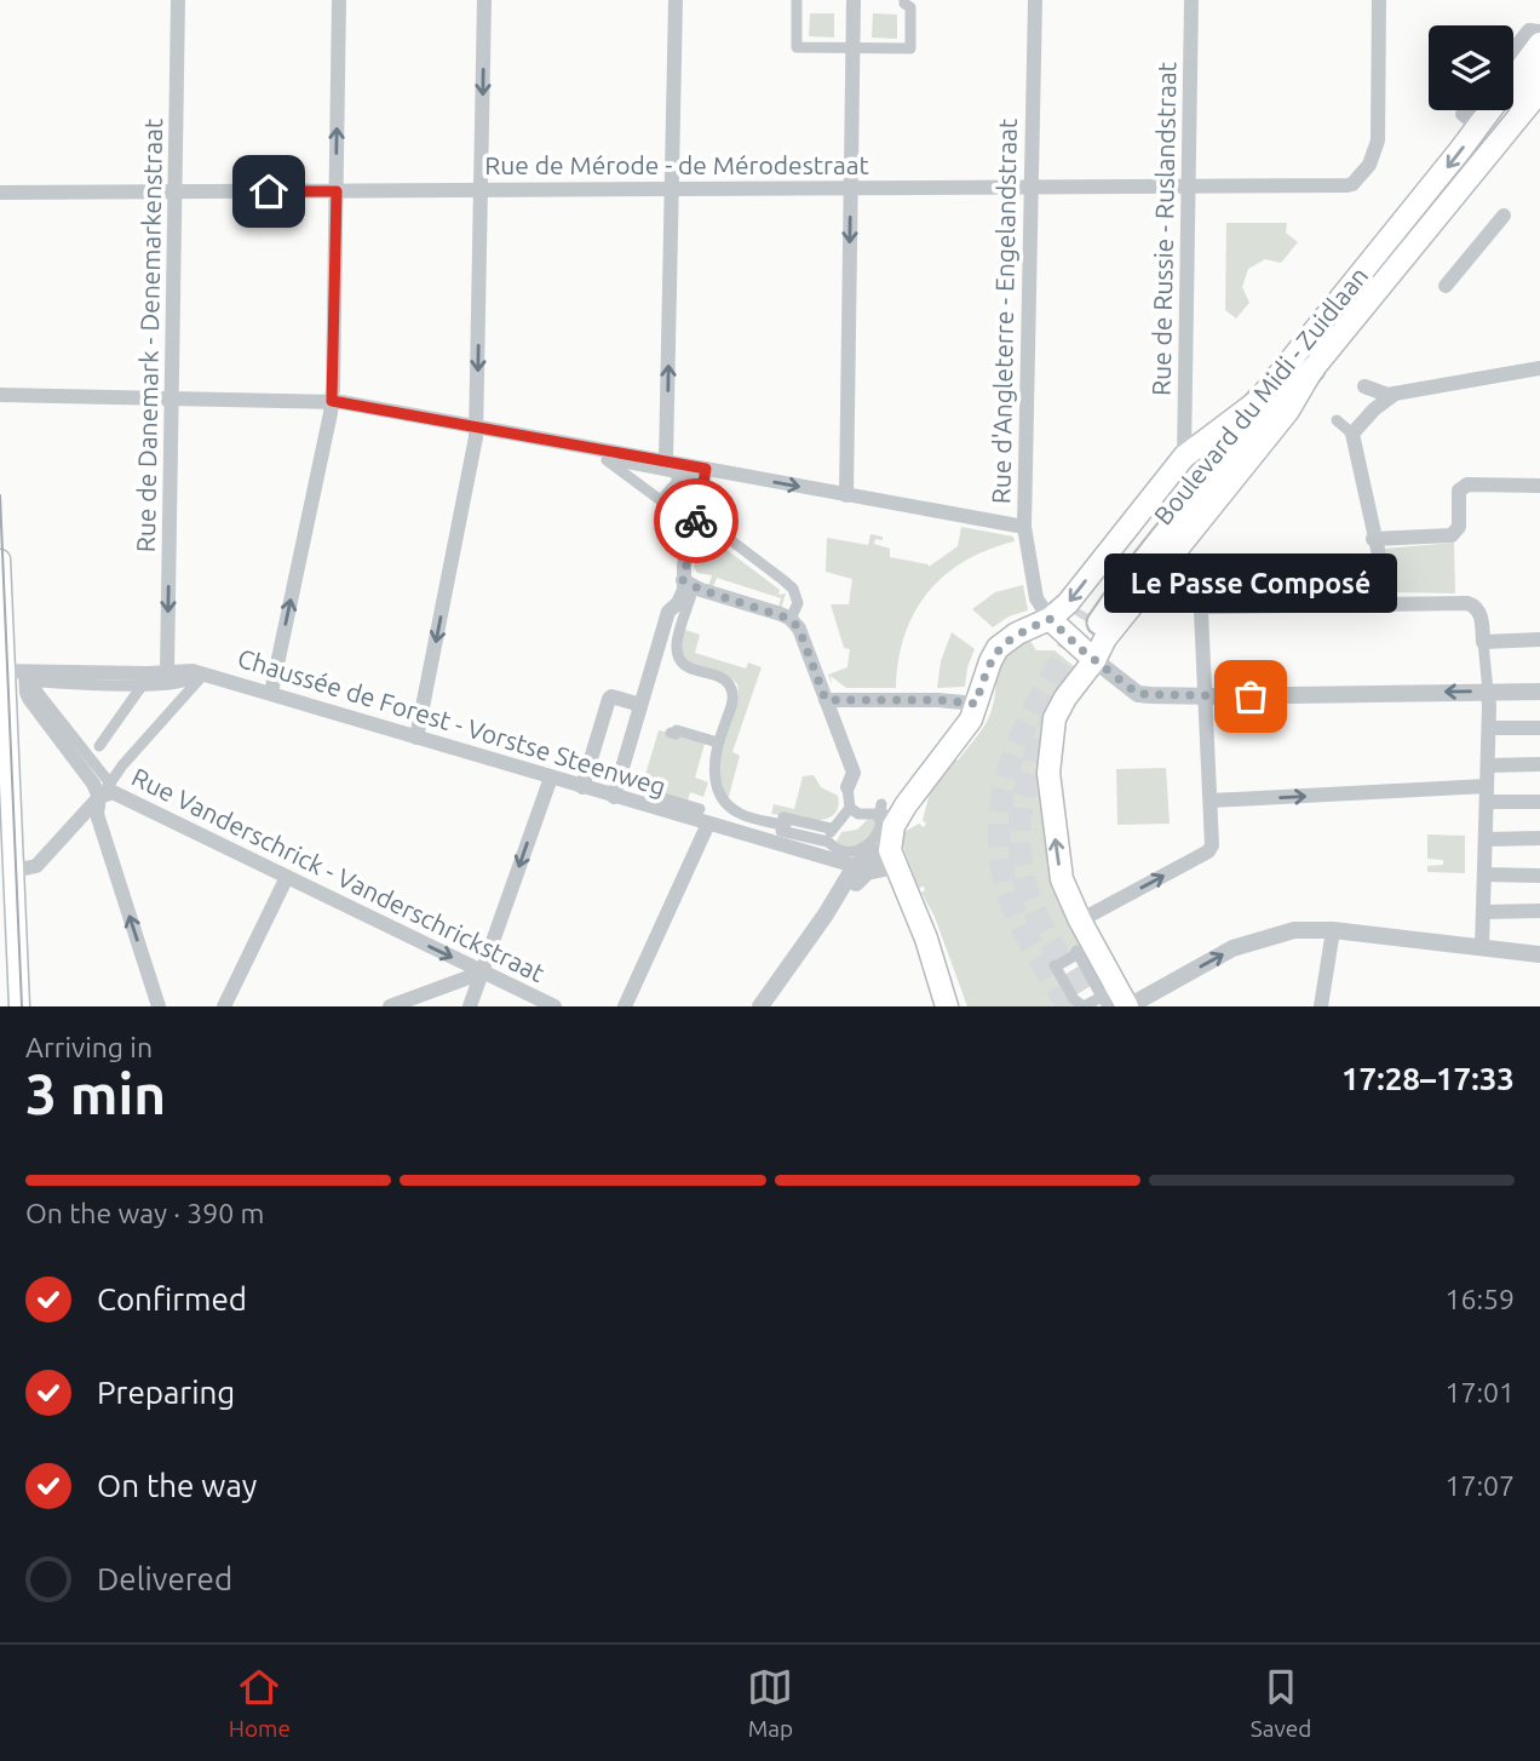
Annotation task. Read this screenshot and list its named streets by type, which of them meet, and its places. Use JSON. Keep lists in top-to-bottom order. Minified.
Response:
{"streets":{"highway":["Boulevard du Midi - Zuidlaan"],"street":["Rue de Mérode - de Mérodestraat","Rue de Russie - Ruslandstraat","Rue d'Angleterre - Engelandstraat","Rue de Danemark - Denemarkenstraat","Chaussée de Forest - Vorstse Steenweg","Rue Vanderschrick - Vanderschrickstraat"]},"crossings":[["Rue de Mérode - de Mérodestraat","Rue de Russie - Ruslandstraat"],["Rue de Mérode - de Mérodestraat","Rue d'Angleterre - Engelandstraat"],["Rue de Mérode - de Mérodestraat","Rue de Danemark - Denemarkenstraat"],["Chaussée de Forest - Vorstse Steenweg","Rue Vanderschrick - Vanderschrickstraat"]],"one_way":["Rue Vanderschrick - Vanderschrickstraat"],"places":["Le Passe Composé"],"page":{"bubble":"Le Passe Composé","heading":["3 min","Arriving in","17:28–17:33"],"bar":"On the way · 390 m","list":[["Confirmed","16:59"],["Preparing","17:01"],["On the way","17:07"],"Delivered"],"tabs":["Home","Map","Saved"]}}
